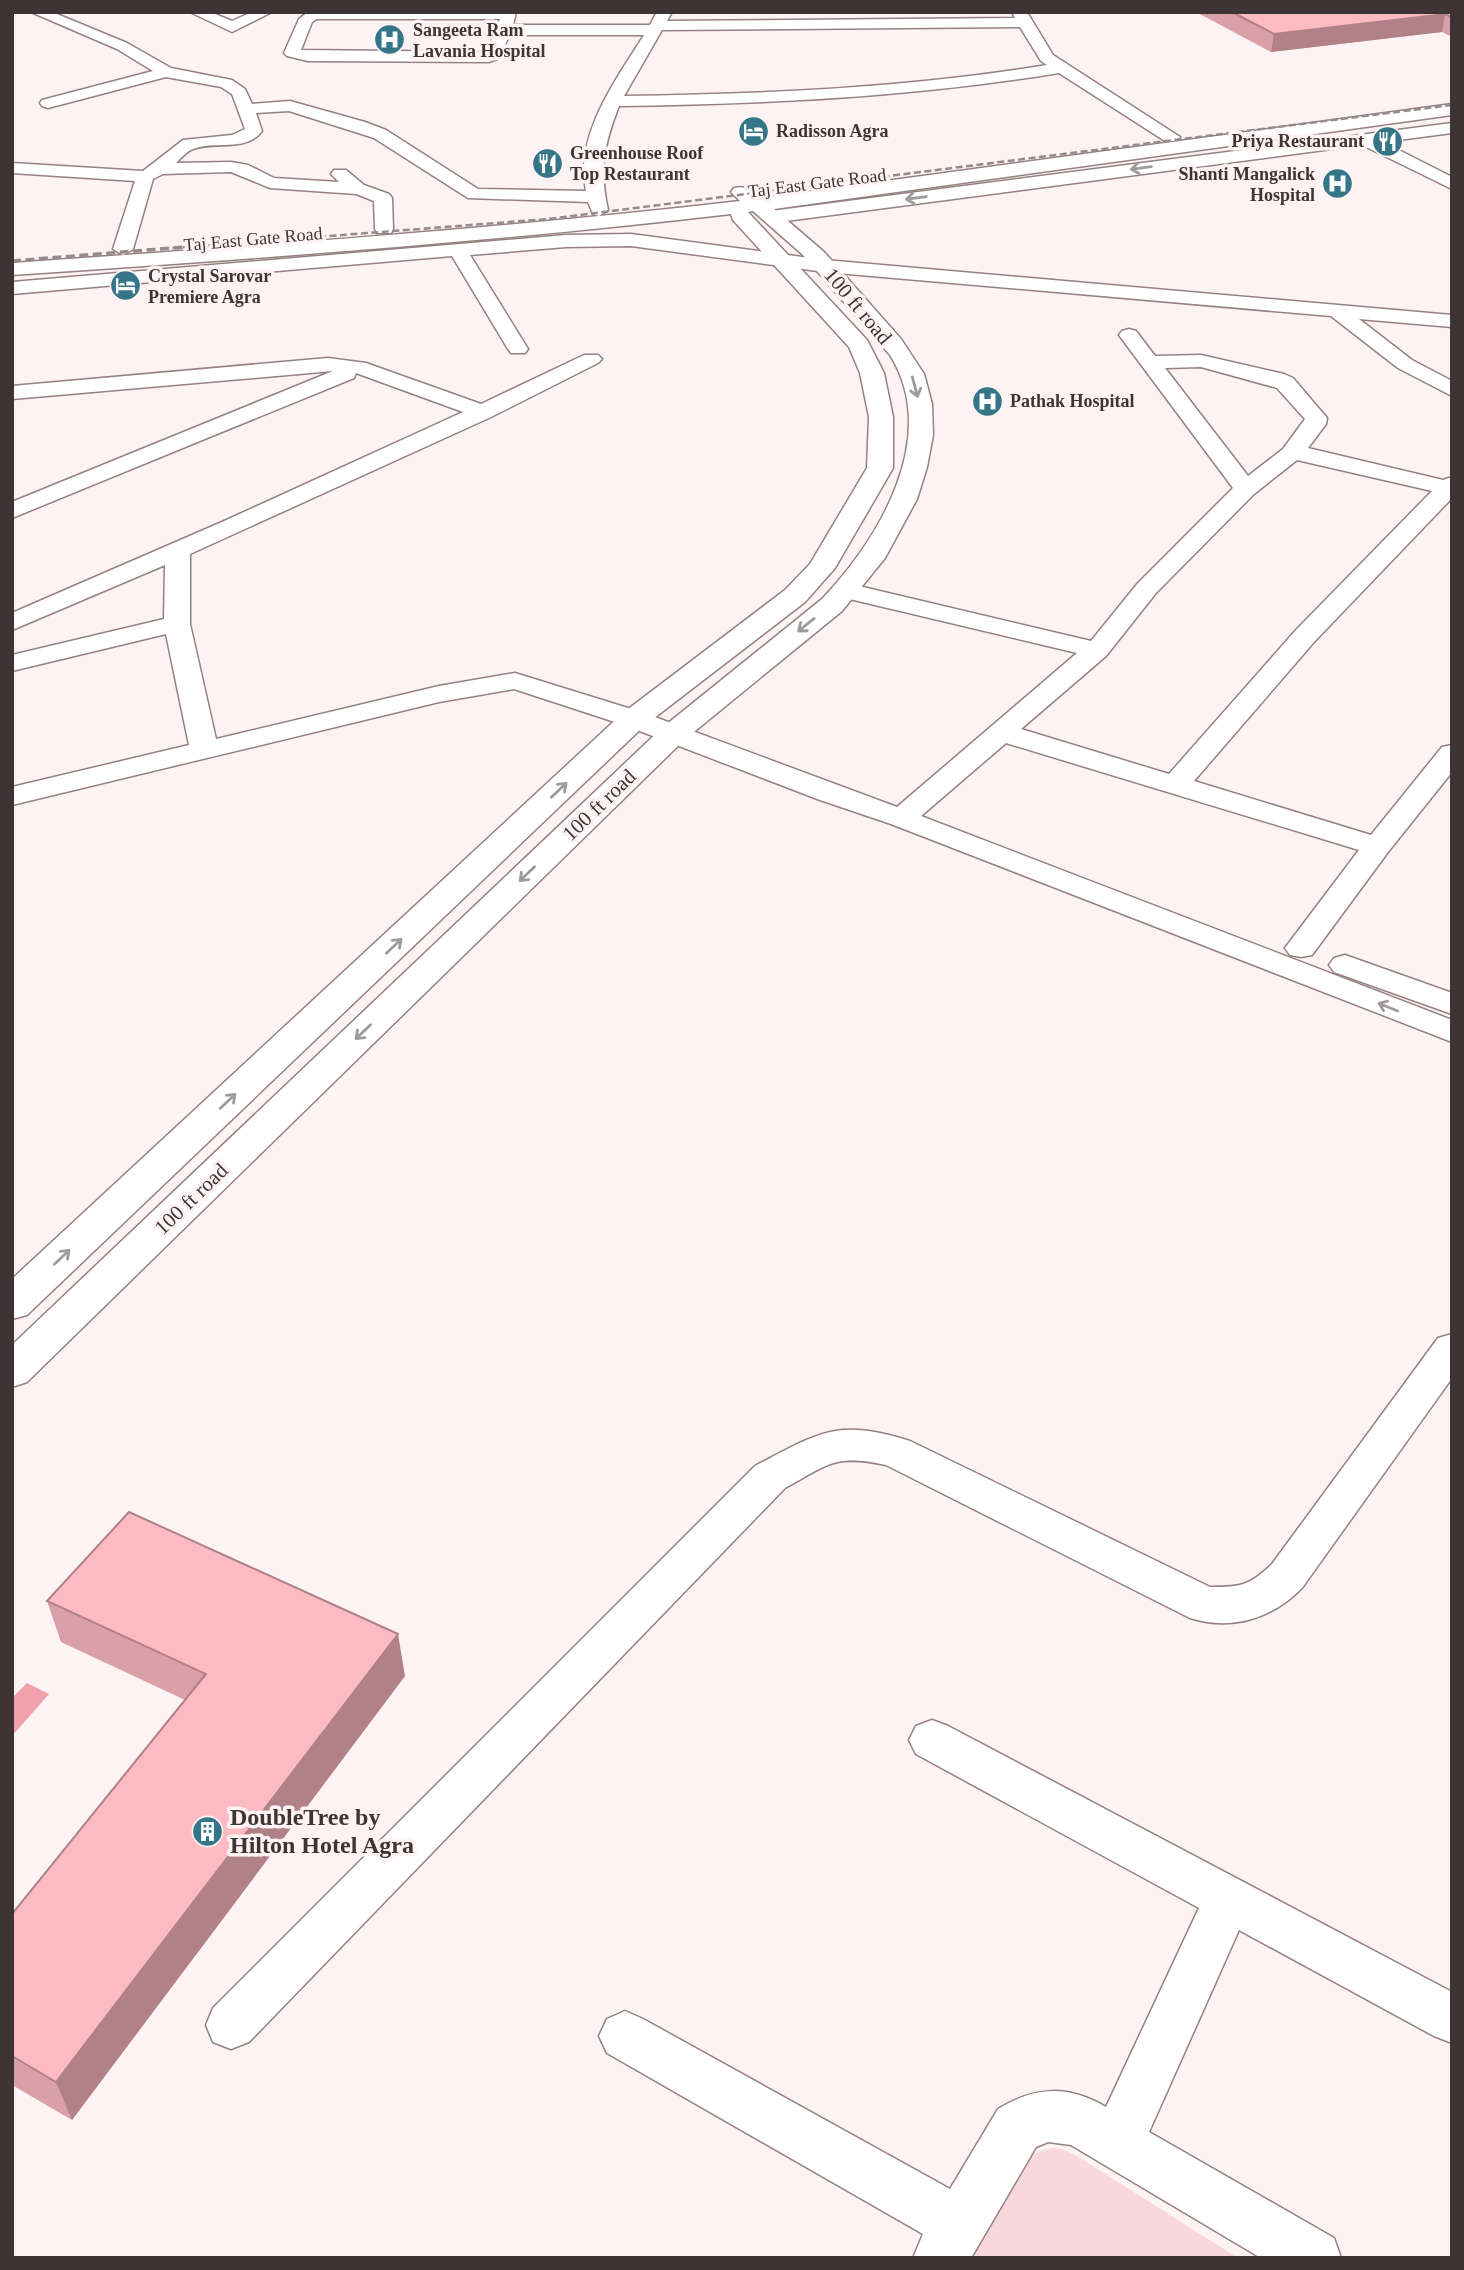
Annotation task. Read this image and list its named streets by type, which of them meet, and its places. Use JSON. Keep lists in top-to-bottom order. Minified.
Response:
{"streets":{"main road":["Taj East Gate Road","100 ft road"]},"crossings":[["Taj East Gate Road","100 ft road"]],"places":{"hospital":["Sangeeta Ram Lavania Hospital","Shanti Mangalick Hospital","Pathak Hospital"],"hotel":["Radisson Agra","Crystal Sarovar Premiere Agra"],"restaurant":["Priya Restaurant","Greenhouse Roof Top Restaurant"],"building":["DoubleTree by Hilton Hotel Agra"]}}
